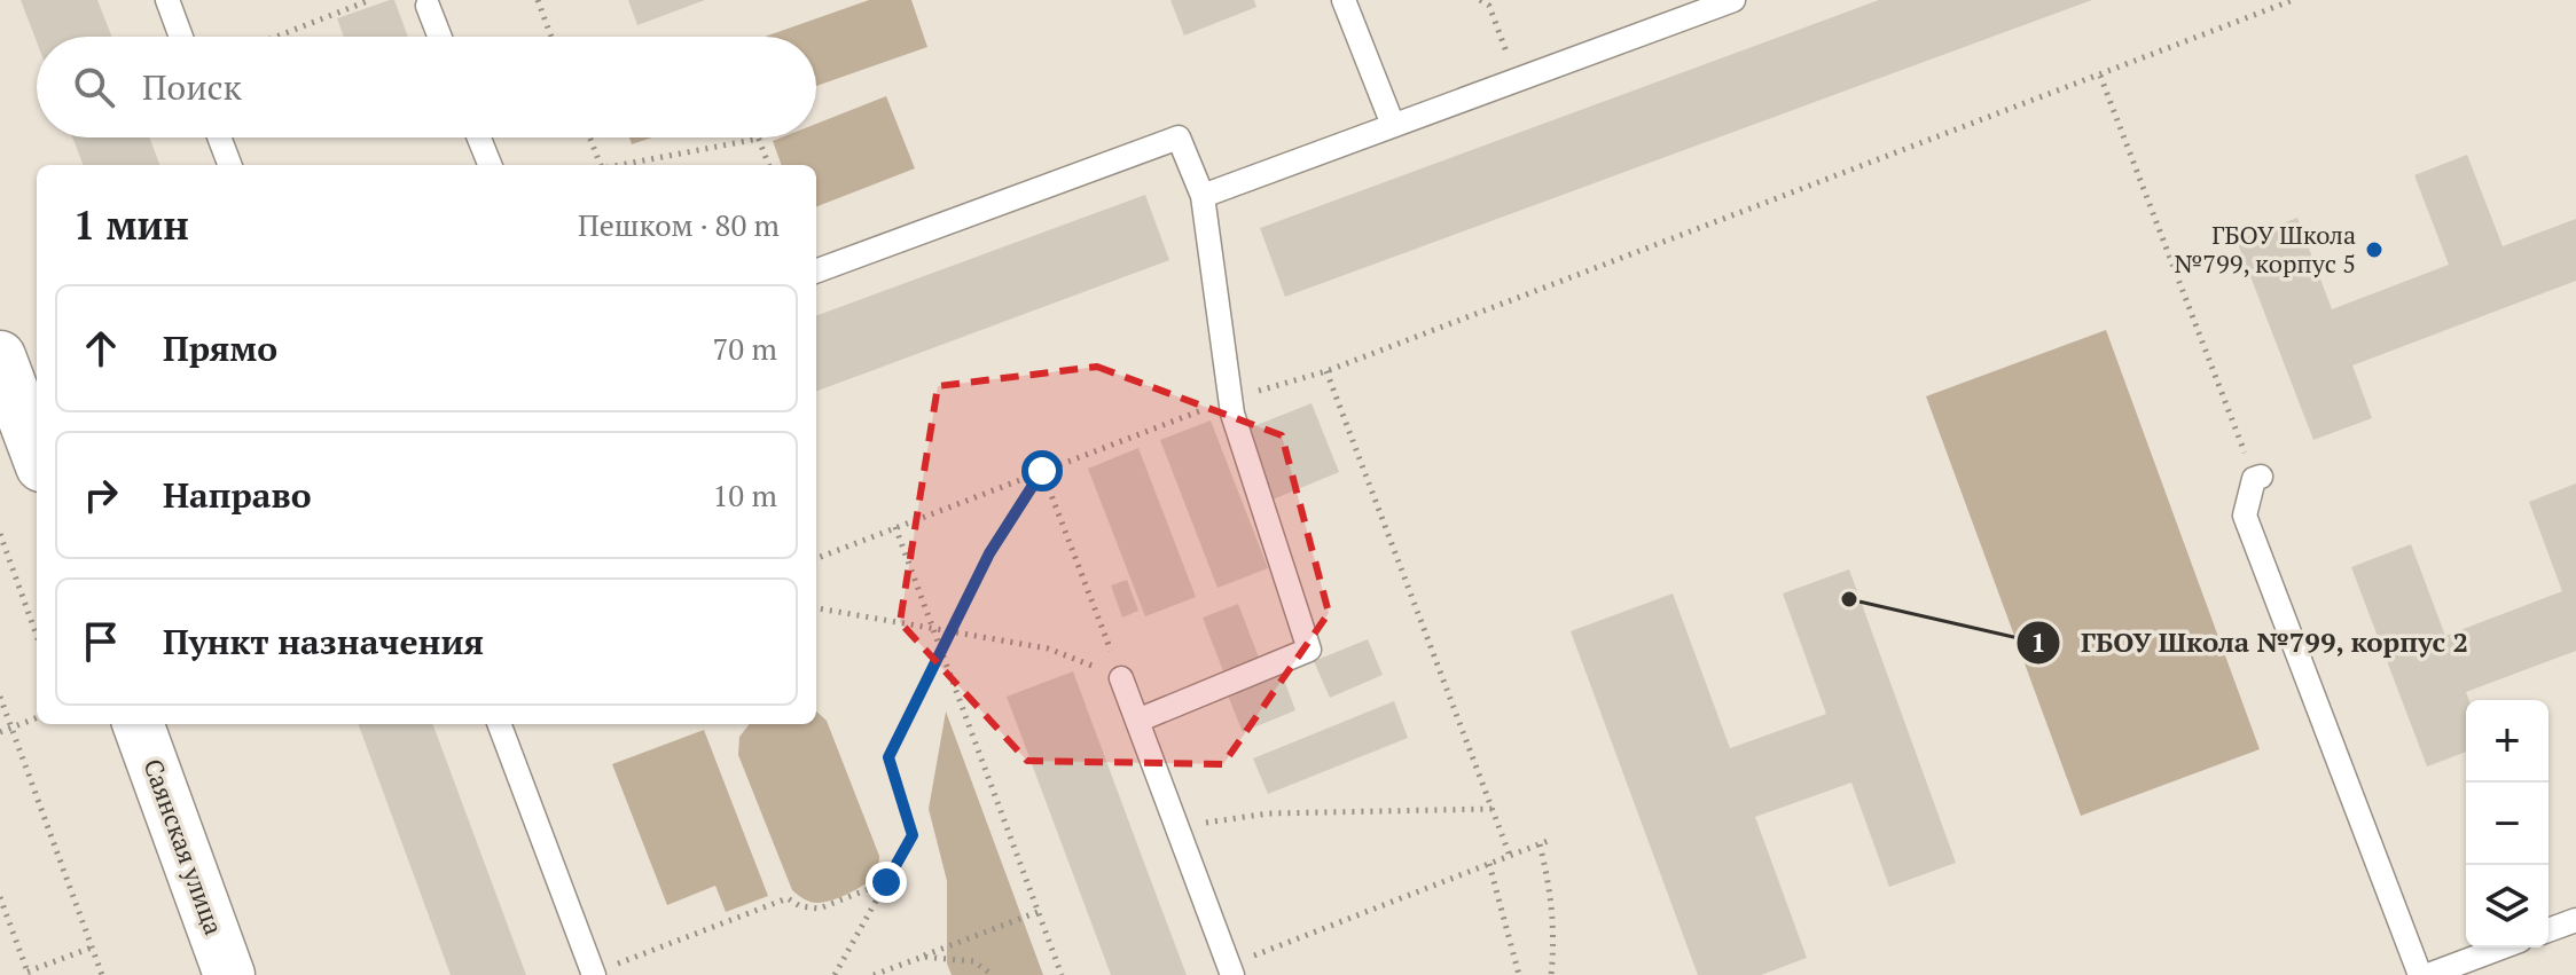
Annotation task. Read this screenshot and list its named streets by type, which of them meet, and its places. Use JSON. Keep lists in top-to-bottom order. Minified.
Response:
{"streets":{"main road":["Саянская улица"]},"places":["ГБОУ Школа №799, корпус 5","ГБОУ Школа №799, корпус 2"],"page":{"search":"Поиск","heading":["1 мин","Пешком · 80 m"],"list":[["Прямо","70 m"],["Направо","10 m"],"Пункт назначения"],"map_buttons":["+","−"]}}
